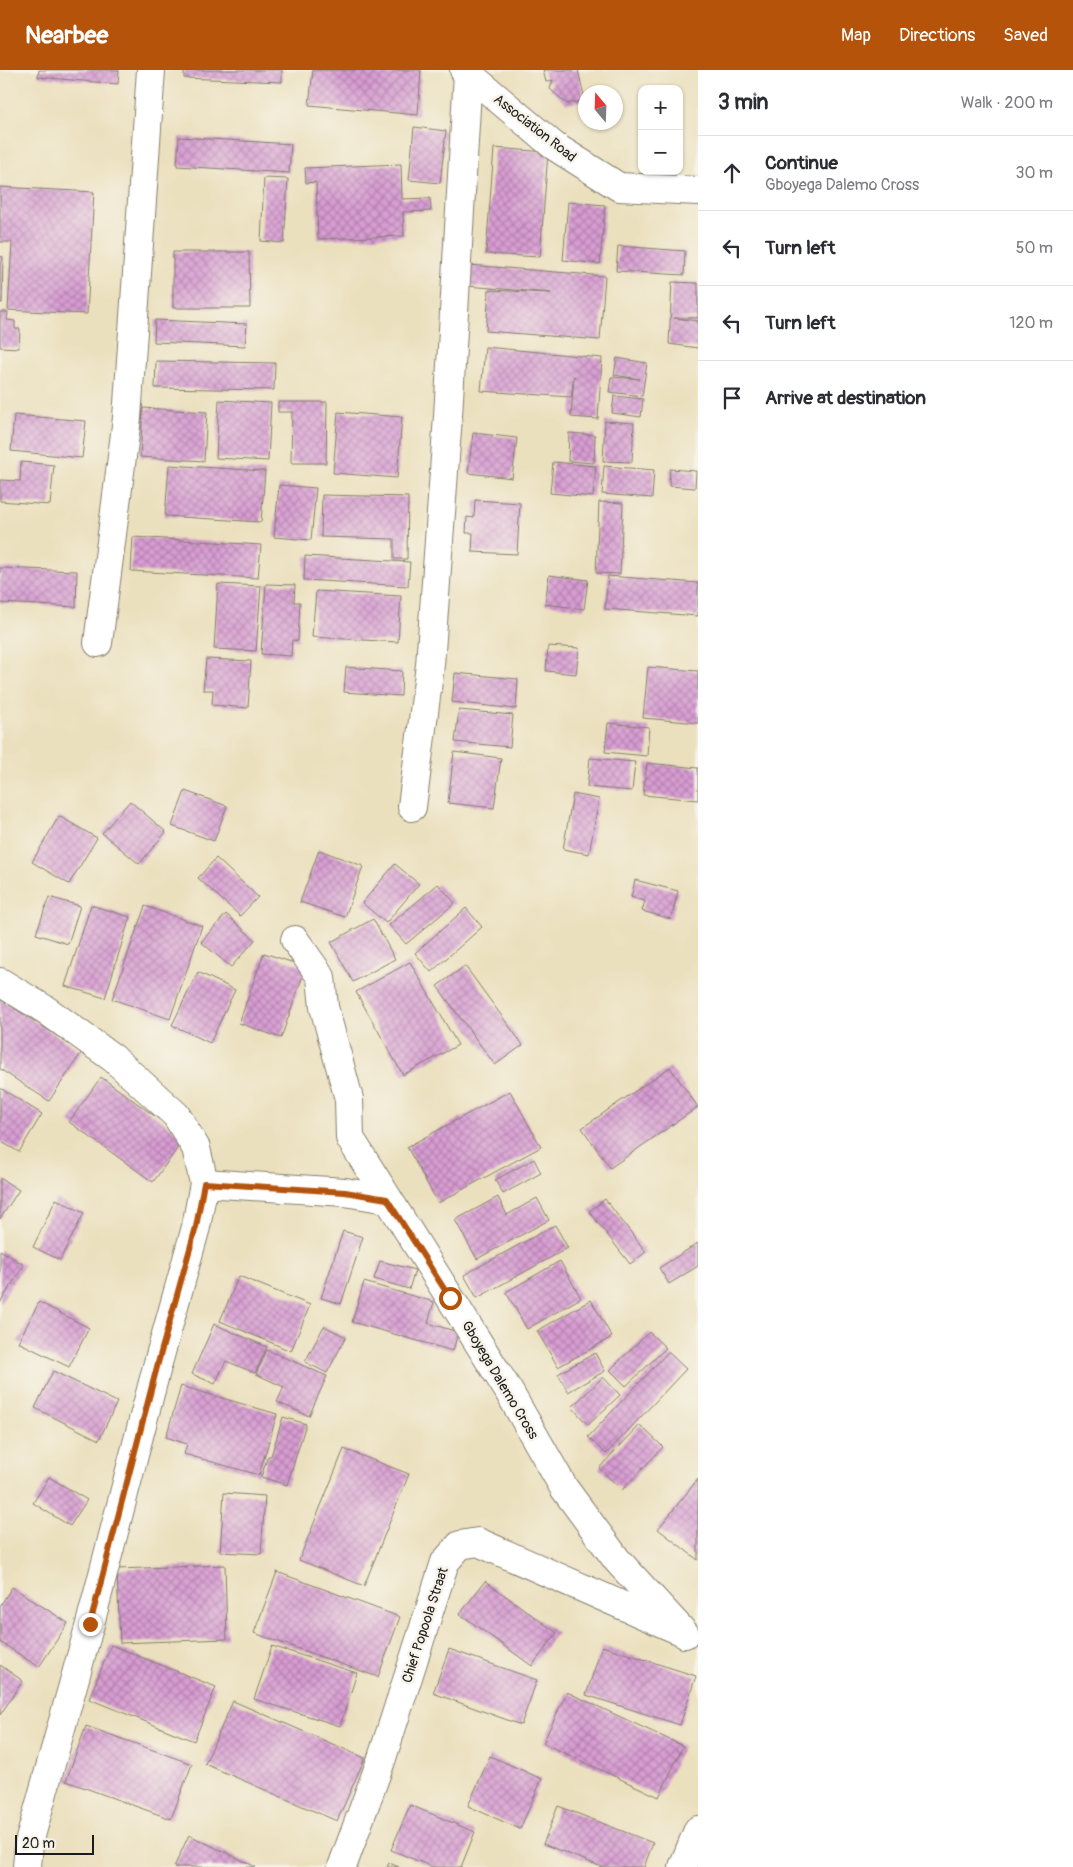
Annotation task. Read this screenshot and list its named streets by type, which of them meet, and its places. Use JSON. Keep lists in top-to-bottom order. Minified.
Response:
{"streets":{"street":["Association Road","Gboyega Dalemo Cross","Chief Popoola Straat"]},"crossings":[["Gboyega Dalemo Cross","Chief Popoola Straat"]],"scale_bar":"20 m","north":"top","page":{"header":"Nearbee","nav":["Map","Directions","Saved"],"heading":["3 min","Walk · 200 m"],"map_buttons":["+","−"],"list":[["Continue","Gboyega Dalemo Cross","30 m"],["Turn left","50 m"],["Turn left","120 m"],"Arrive at destination"],"scale":"20 m"}}
